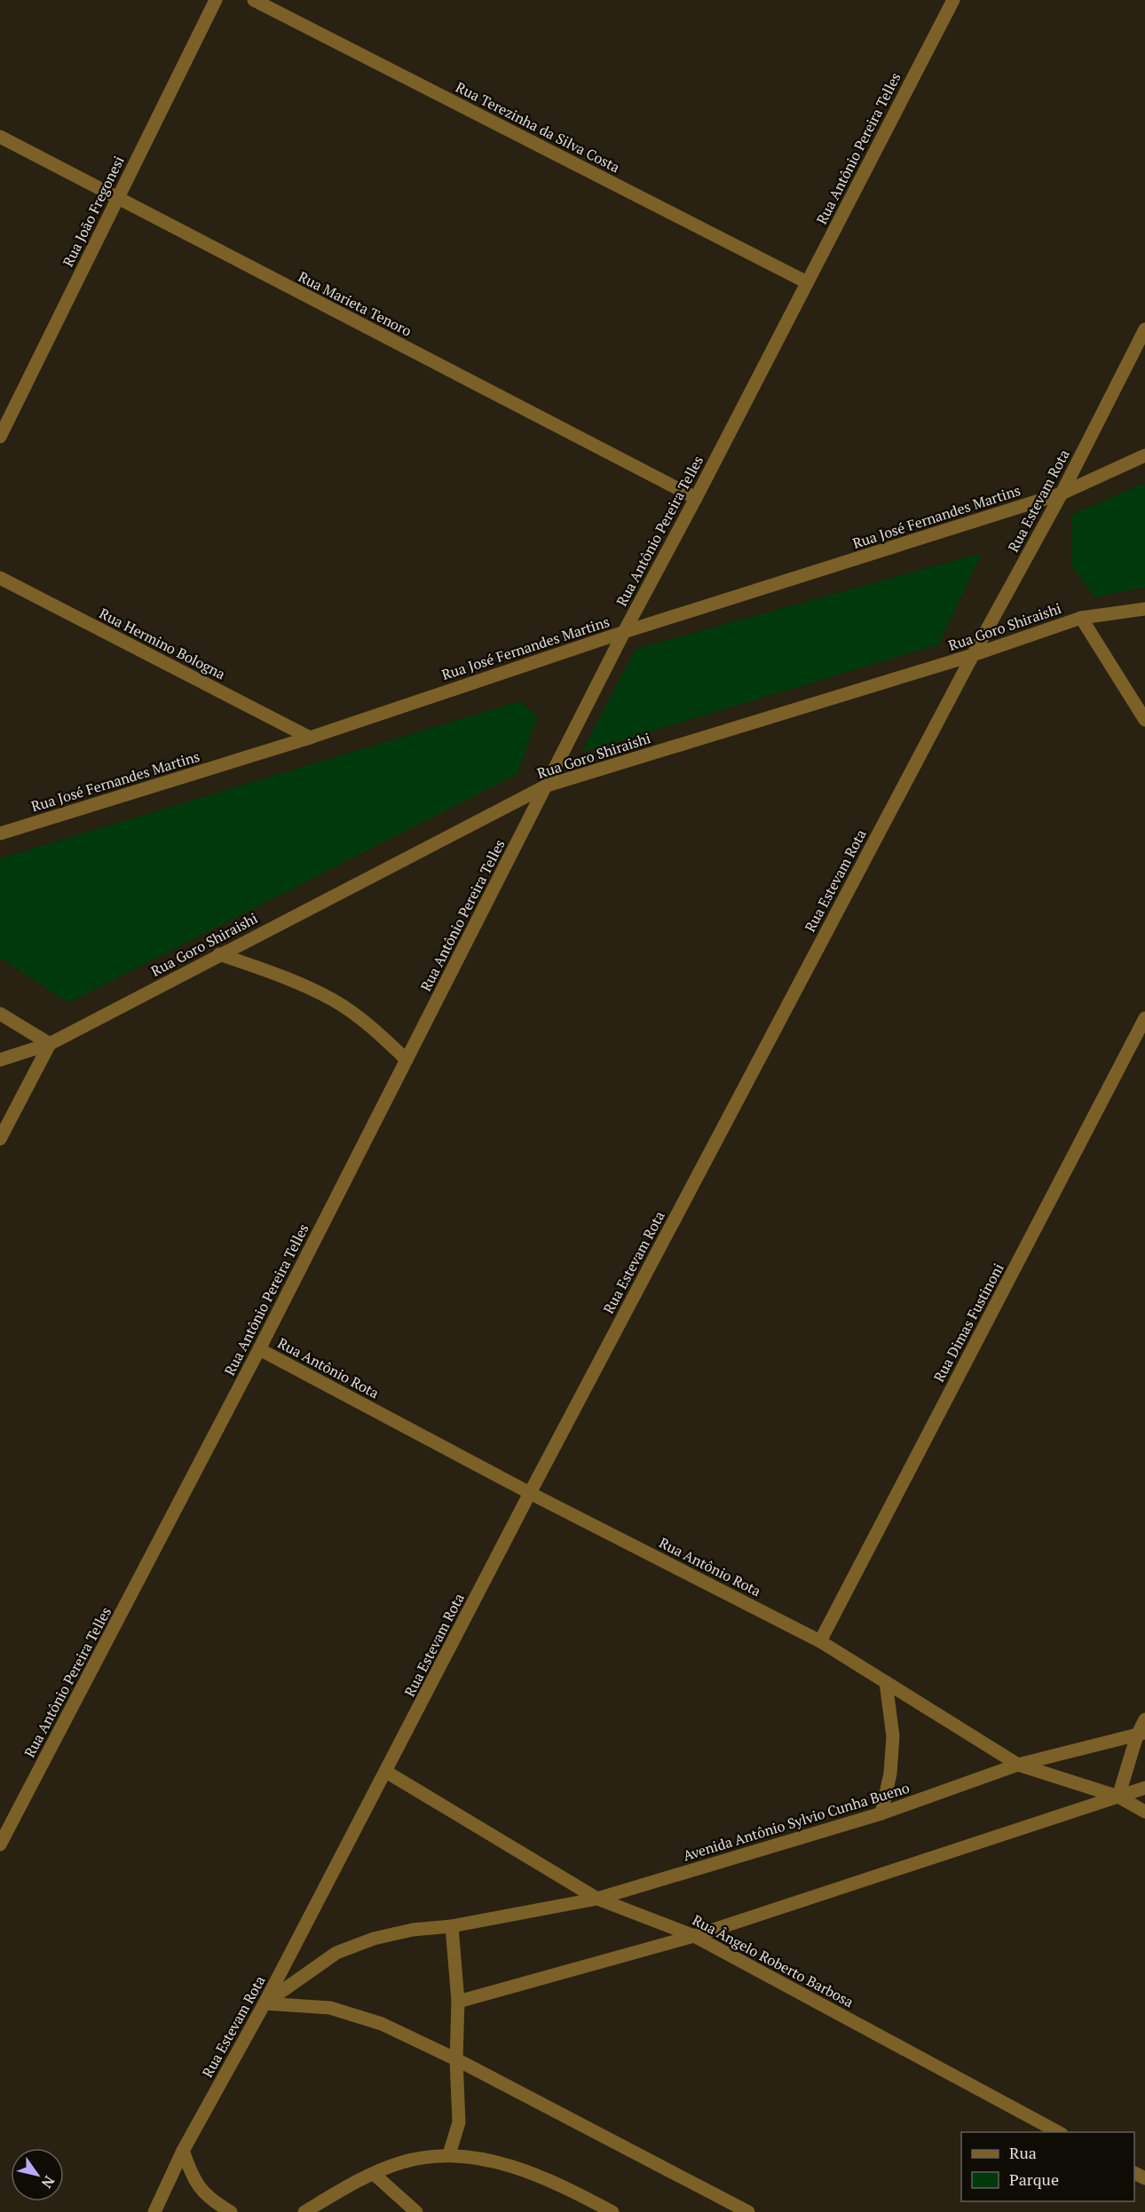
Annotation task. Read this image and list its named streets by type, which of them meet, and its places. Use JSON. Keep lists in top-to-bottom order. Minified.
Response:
{"streets":{"street":["Rua Terezinha da Silva Costa","Rua Antônio Pereira Telles","Rua João Fregonesi","Rua Marieta Tenoro","Rua Estevam Rota","Rua José Fernandes Martins","Rua Goro Shiraishi","Rua Hermino Bologna","Rua Dimas Fustinoni","Rua Antônio Rota","Avenida Antônio Sylvio Cunha Bueno","Rua Ângelo Roberto Barbosa"]},"crossings":[["Rua Terezinha da Silva Costa","Rua Antônio Pereira Telles"],["Rua Antônio Pereira Telles","Rua Marieta Tenoro"],["Rua Antônio Pereira Telles","Rua José Fernandes Martins"],["Rua Antônio Pereira Telles","Rua Goro Shiraishi"],["Rua Antônio Pereira Telles","Rua Antônio Rota"],["Rua João Fregonesi","Rua Marieta Tenoro"],["Rua Estevam Rota","Rua José Fernandes Martins"],["Rua Estevam Rota","Rua Goro Shiraishi"],["Rua Estevam Rota","Rua Antônio Rota"],["Rua Estevam Rota","Avenida Antônio Sylvio Cunha Bueno"],["Rua Estevam Rota","Rua Ângelo Roberto Barbosa"],["Rua José Fernandes Martins","Rua Hermino Bologna"],["Rua Dimas Fustinoni","Rua Antônio Rota"],["Rua Antônio Rota","Avenida Antônio Sylvio Cunha Bueno"],["Avenida Antônio Sylvio Cunha Bueno","Rua Ângelo Roberto Barbosa"]],"legend":["Rua","Parque"],"north":"bottom right"}
